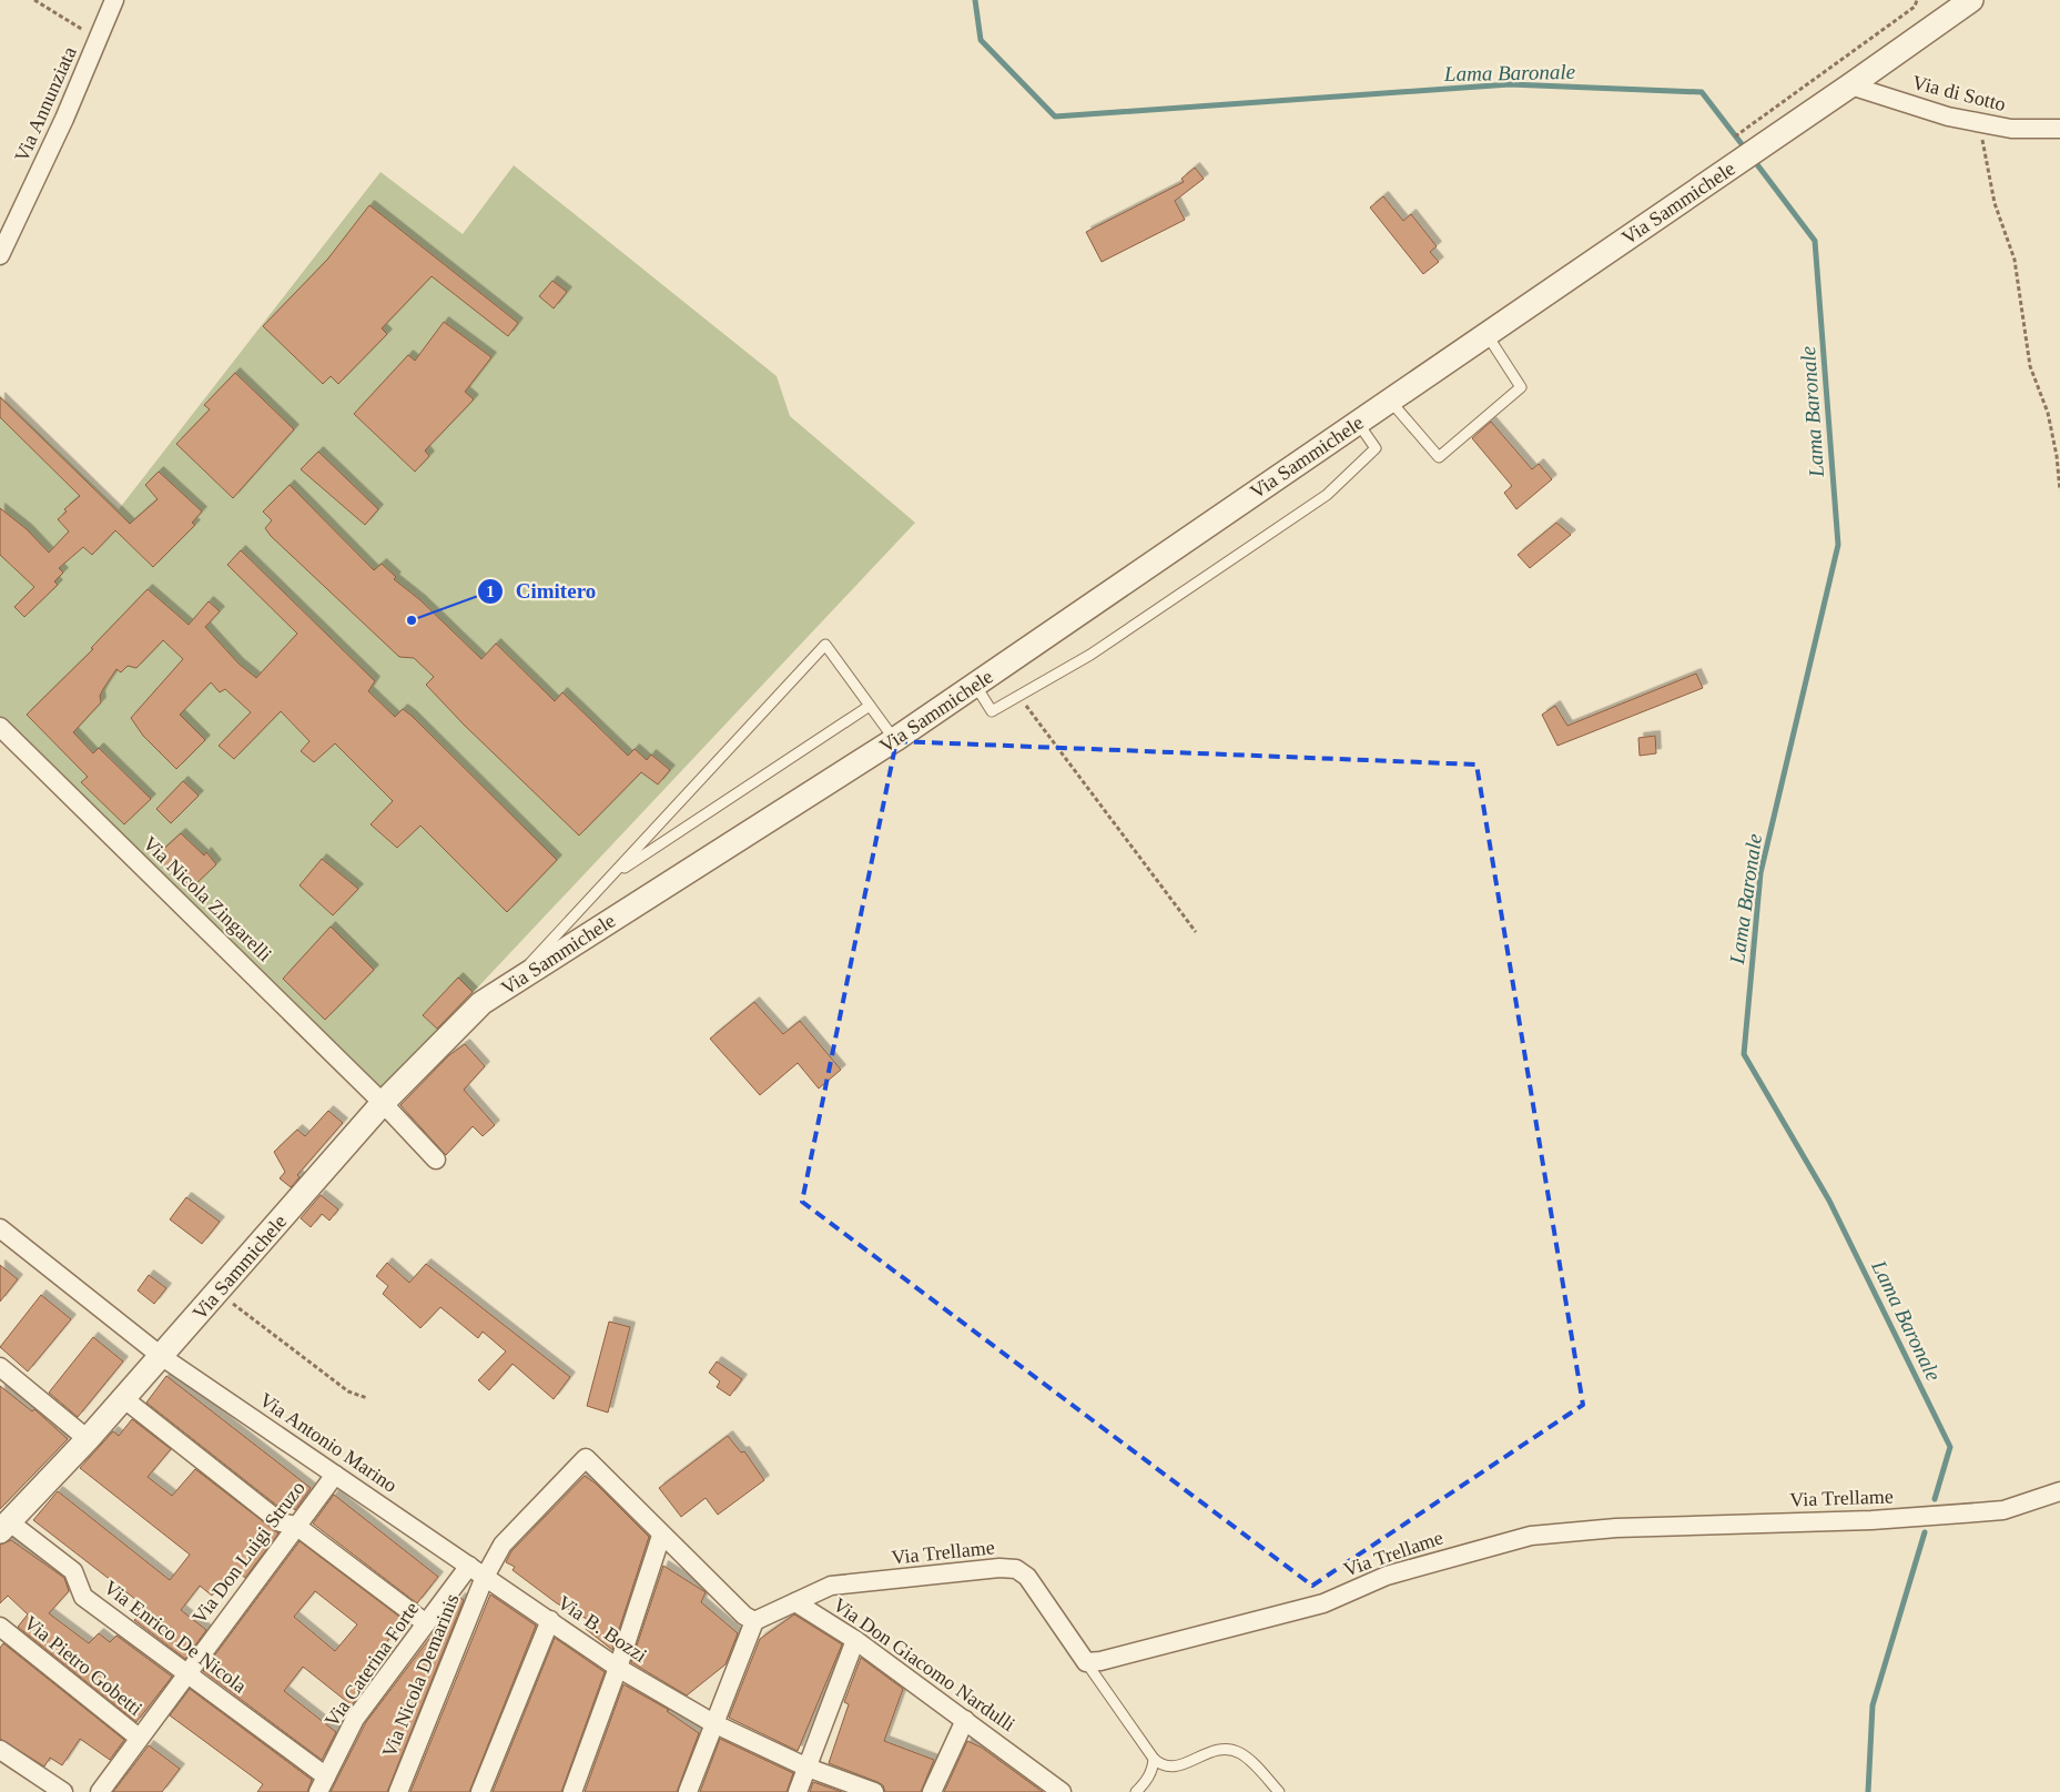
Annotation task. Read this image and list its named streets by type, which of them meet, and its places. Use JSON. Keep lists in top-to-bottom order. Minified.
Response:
{"streets":{"street":["Via di Sotto","Via Annunziata","Via Sammichele","Via Nicola Zingarelli","Via Antonio Marino","Via Trellame","Via Don Luigi Struzo","Via B. Bozzi","Via Enrico De Nicola","Via Caterina Forte","Via Don Giacomo Nardulli","Via Pietro Gobetti","Via Nicola Demarinis"]},"crossings":[["Via di Sotto","Via Sammichele"],["Via Sammichele","Via Nicola Zingarelli"],["Via Sammichele","Via Antonio Marino"],["Via Sammichele","Via Enrico De Nicola"],["Via Antonio Marino","Via Don Luigi Struzo"],["Via Antonio Marino","Via B. Bozzi"],["Via Antonio Marino","Via Caterina Forte"],["Via Antonio Marino","Via Nicola Demarinis"],["Via Trellame","Via Don Giacomo Nardulli"],["Via Don Luigi Struzo","Via Enrico De Nicola"],["Via Don Luigi Struzo","Via Pietro Gobetti"],["Via B. Bozzi","Via Caterina Forte"],["Via B. Bozzi","Via Nicola Demarinis"],["Via Enrico De Nicola","Via Caterina Forte"],["Via Caterina Forte","Via Nicola Demarinis"]],"water":["Lama Baronale"],"places":["Cimitero"]}
